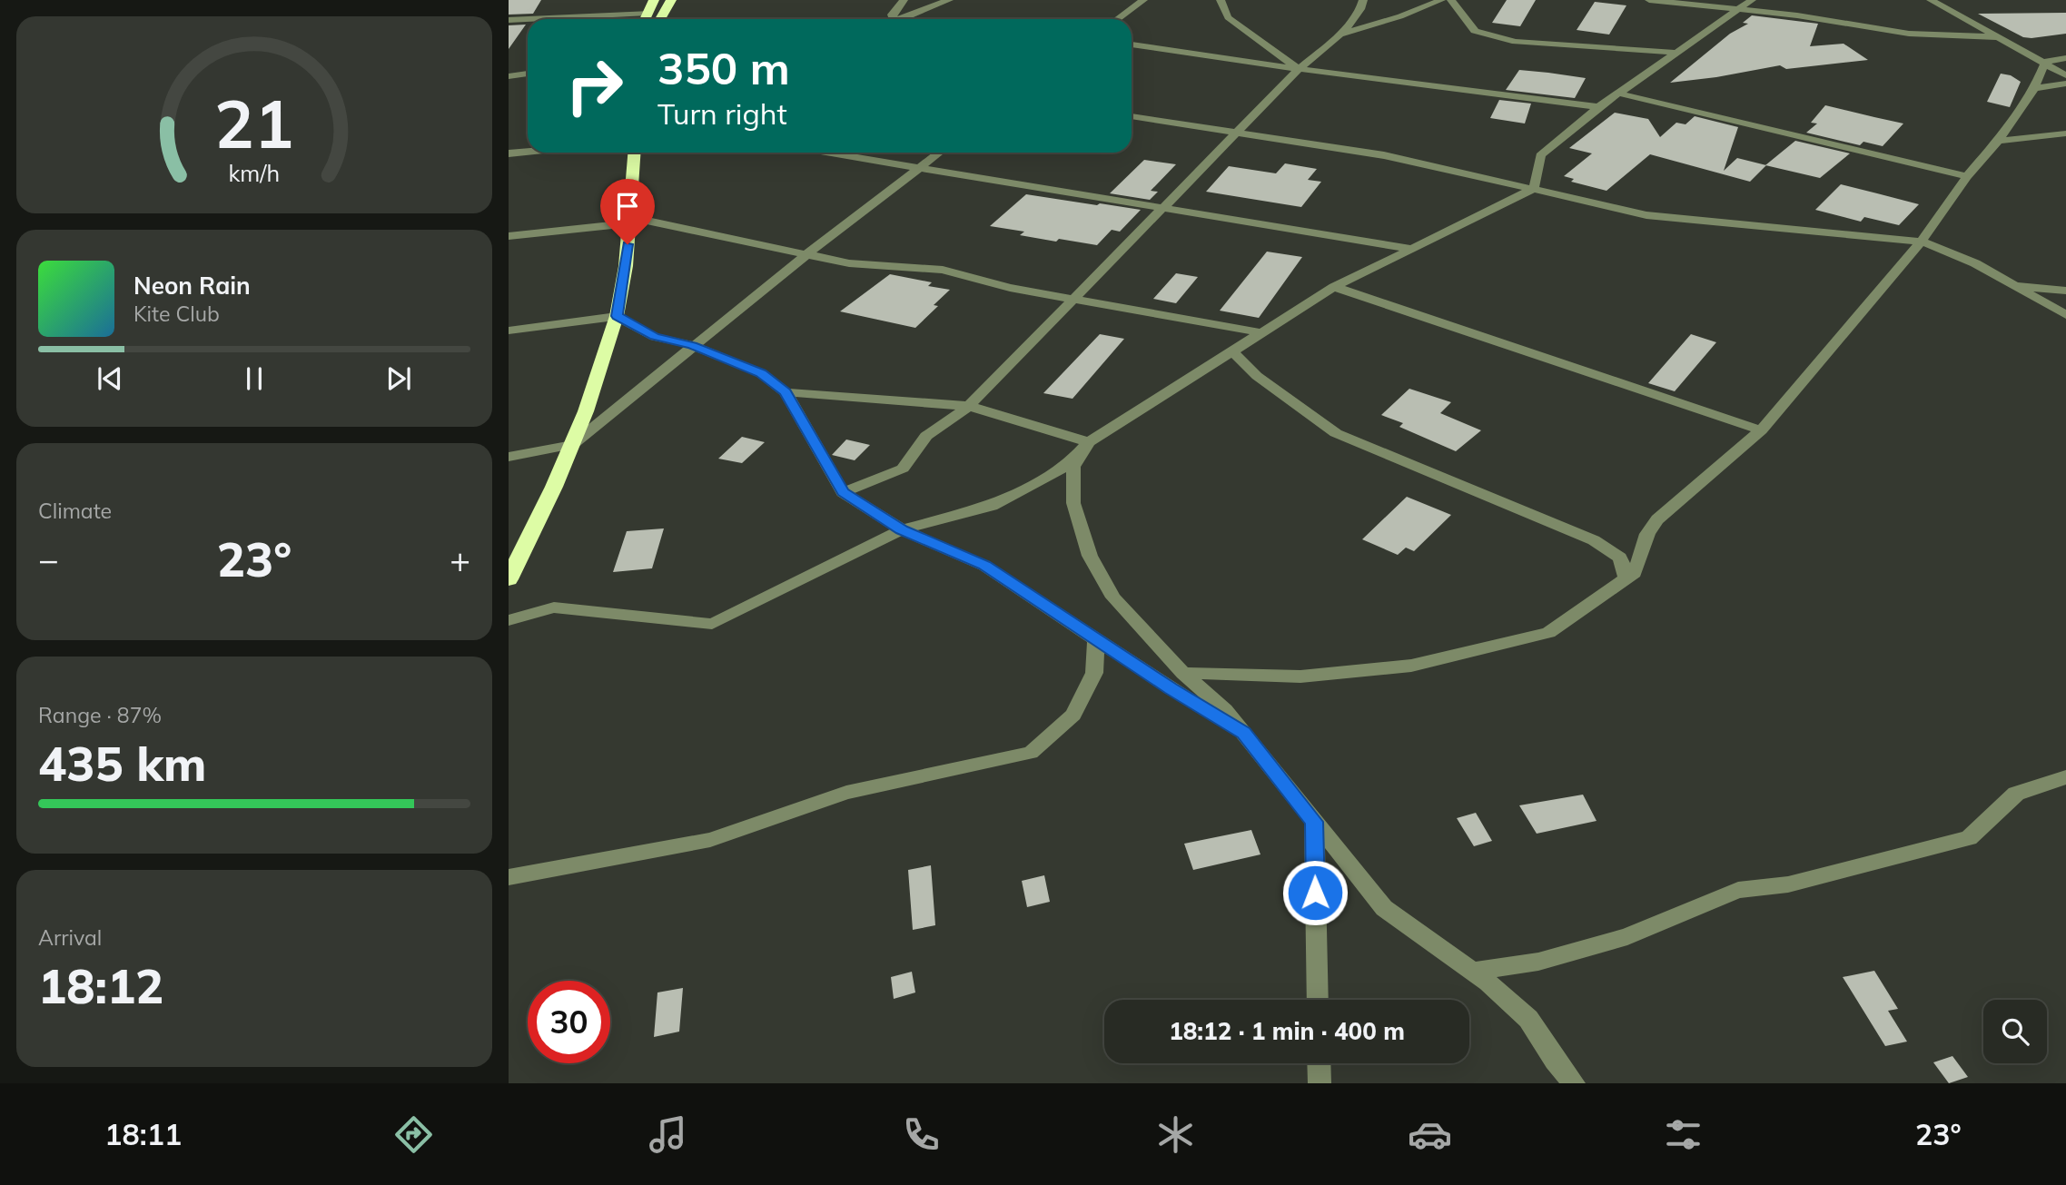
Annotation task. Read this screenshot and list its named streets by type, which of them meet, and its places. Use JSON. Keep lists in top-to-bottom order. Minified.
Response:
{"page":{"turn":["350 m","Turn right"],"song":["Neon Rain","Kite Club"],"tile":["Climate",["Range · 87%","435 km"],["Arrival","18:12"]],"heat":["−","23°","+"],"limit":"30","trip":"18:12 · 1 min · 400 m","tabs":["18:11","23°"],"gauge":["21","km/h"]}}
